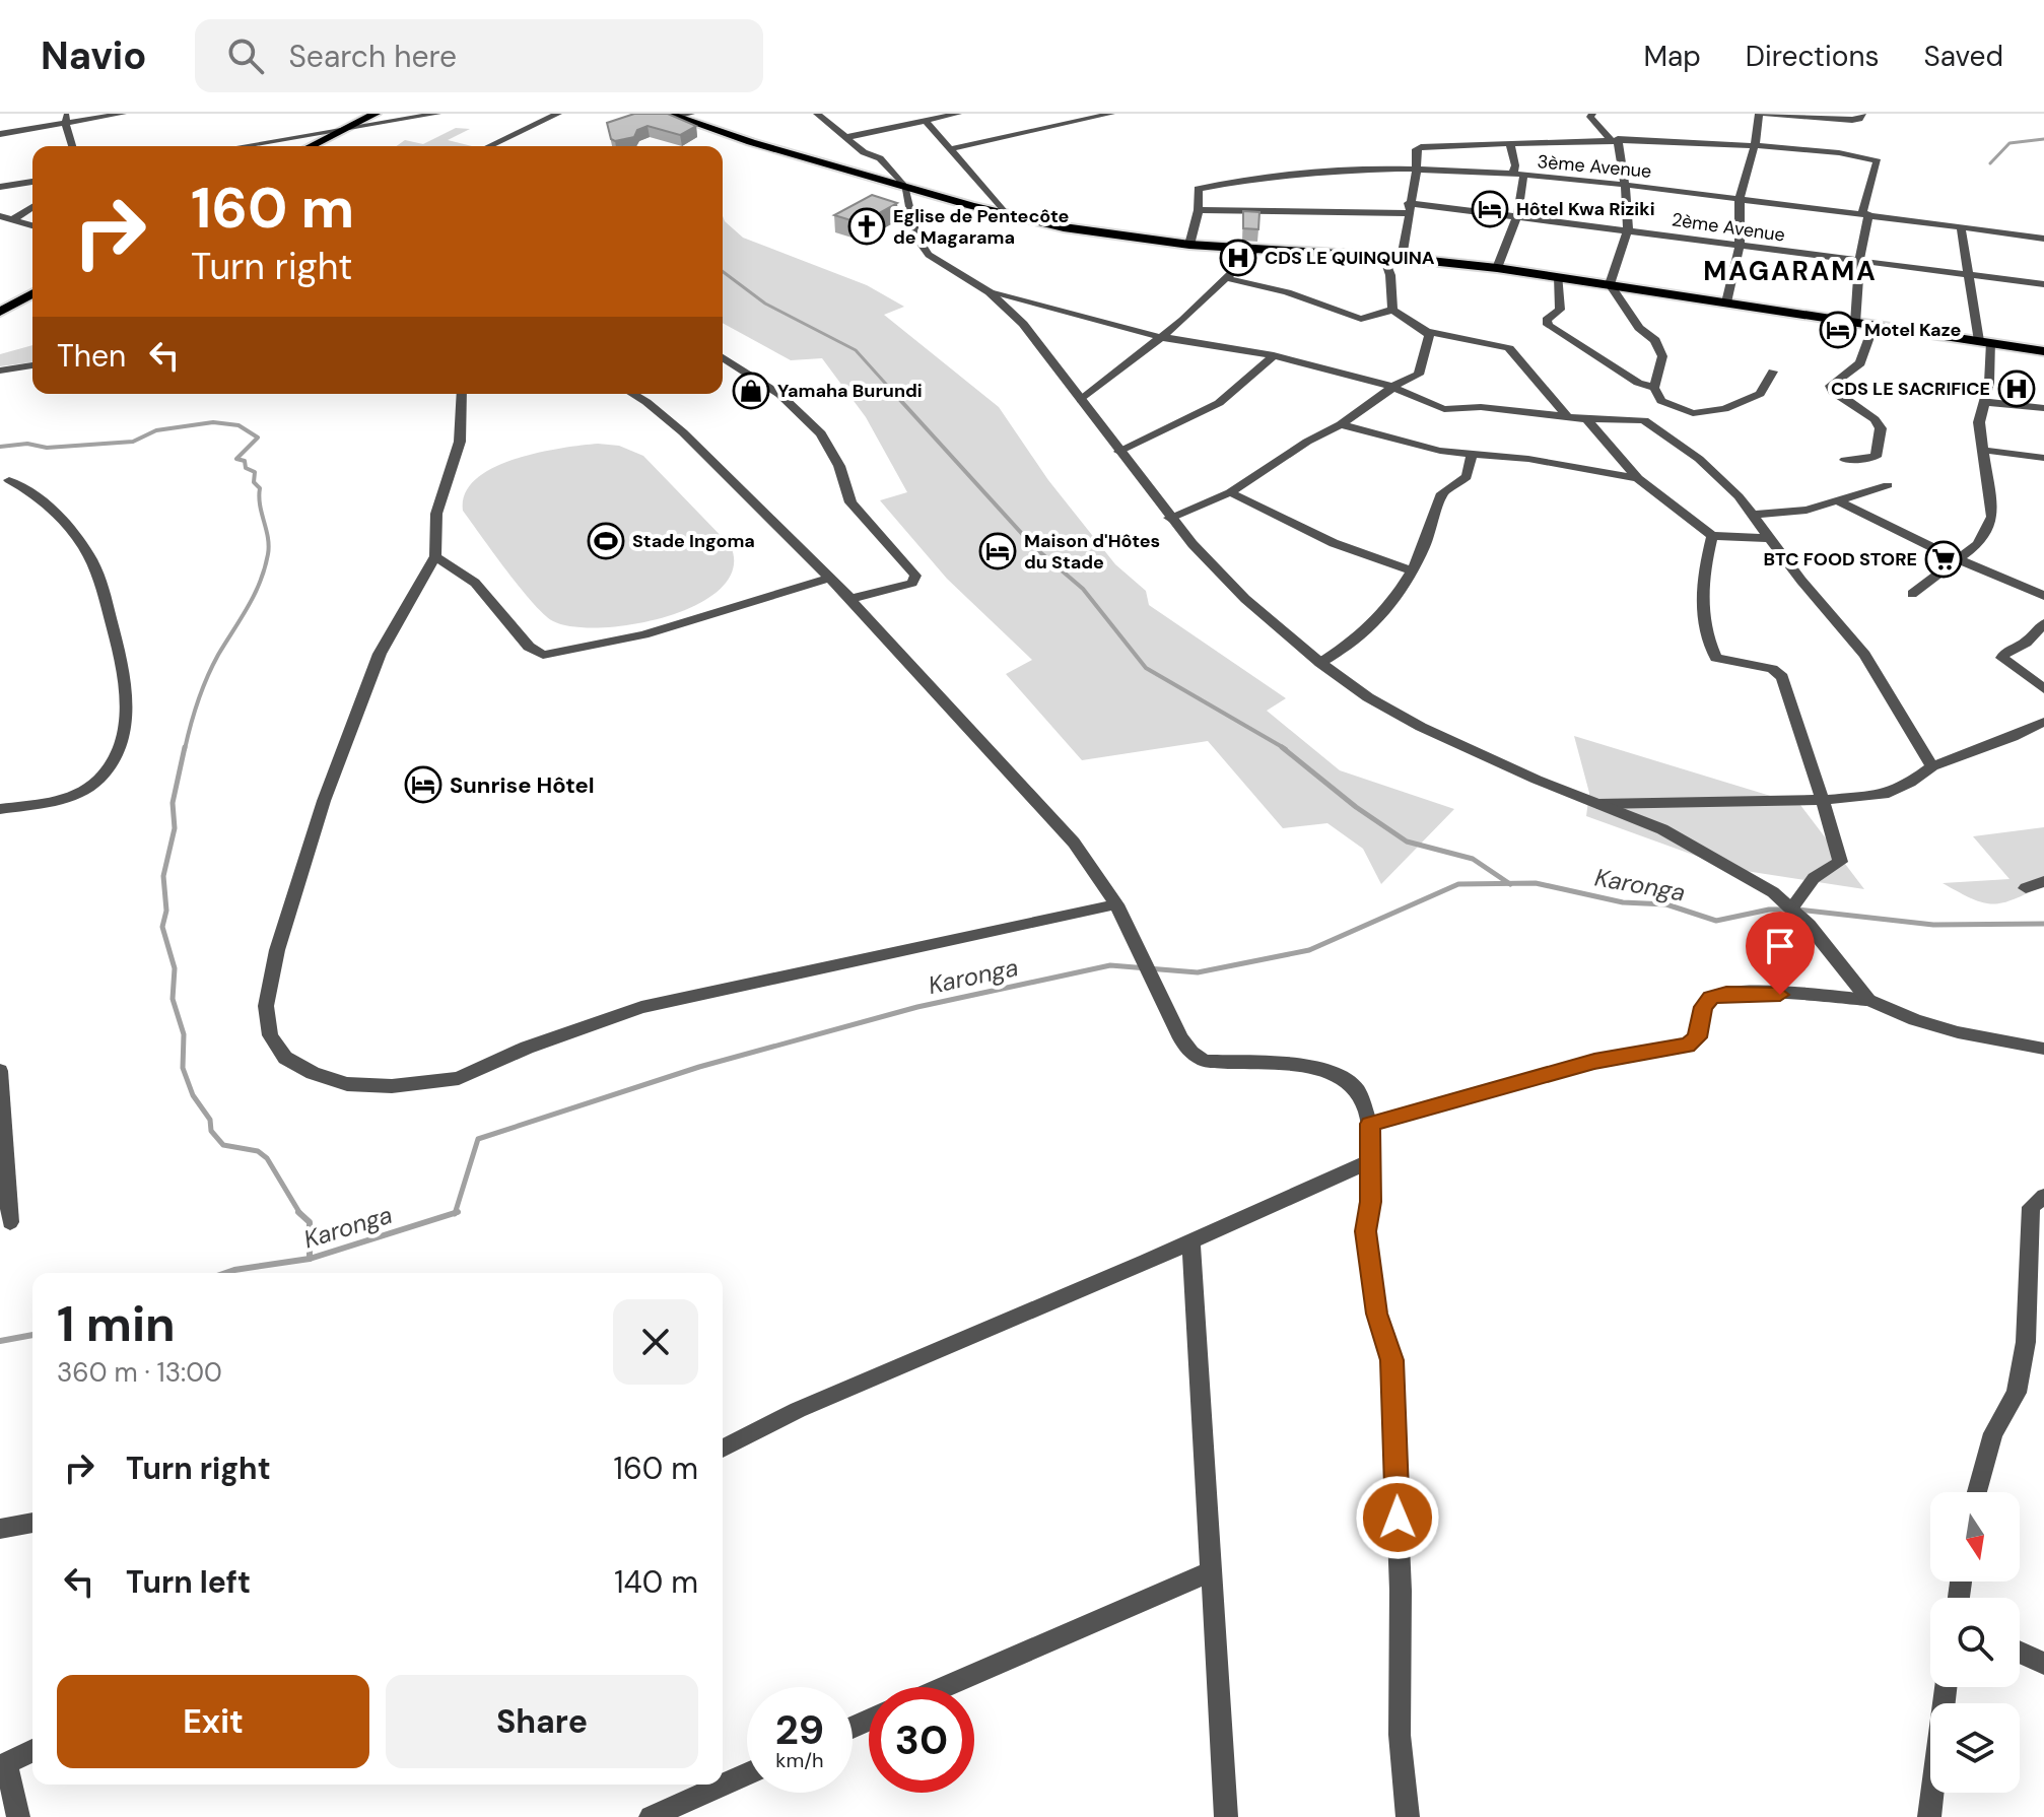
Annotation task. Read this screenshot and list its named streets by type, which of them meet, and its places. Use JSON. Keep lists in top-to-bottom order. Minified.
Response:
{"streets":{"street":["3ème Avenue","2ème Avenue"]},"crossings":[["3ème Avenue","2ème Avenue"]],"districts":["MAGARAMA"],"water":["Karonga"],"places":{"hotel":["Hôtel Kwa Riziki","Motel Kaze","Maison d'Hôtes du Stade","Sunrise Hôtel"],"church":["Eglise de Pentecôte de Magarama"],"hospital":["CDS LE QUINQUINA","CDS LE SACRIFICE"],"shop":["Yamaha Burundi"],"sports":["Stade Ingoma"],"supermarket":["BTC FOOD STORE"]},"north":"bottom","page":{"header":"Navio","search":"Search here","nav":["Map","Directions","Saved"],"turn":["160 m","Turn right"],"then":"Then","heading":["1 min","360 m · 13:00"],"list":[{"name":"Turn right","value":"160 m"},{"name":"Turn left","value":"140 m"}],"buttons":["Exit","Share"],"speed":"29 km/h","limit":"30"}}
